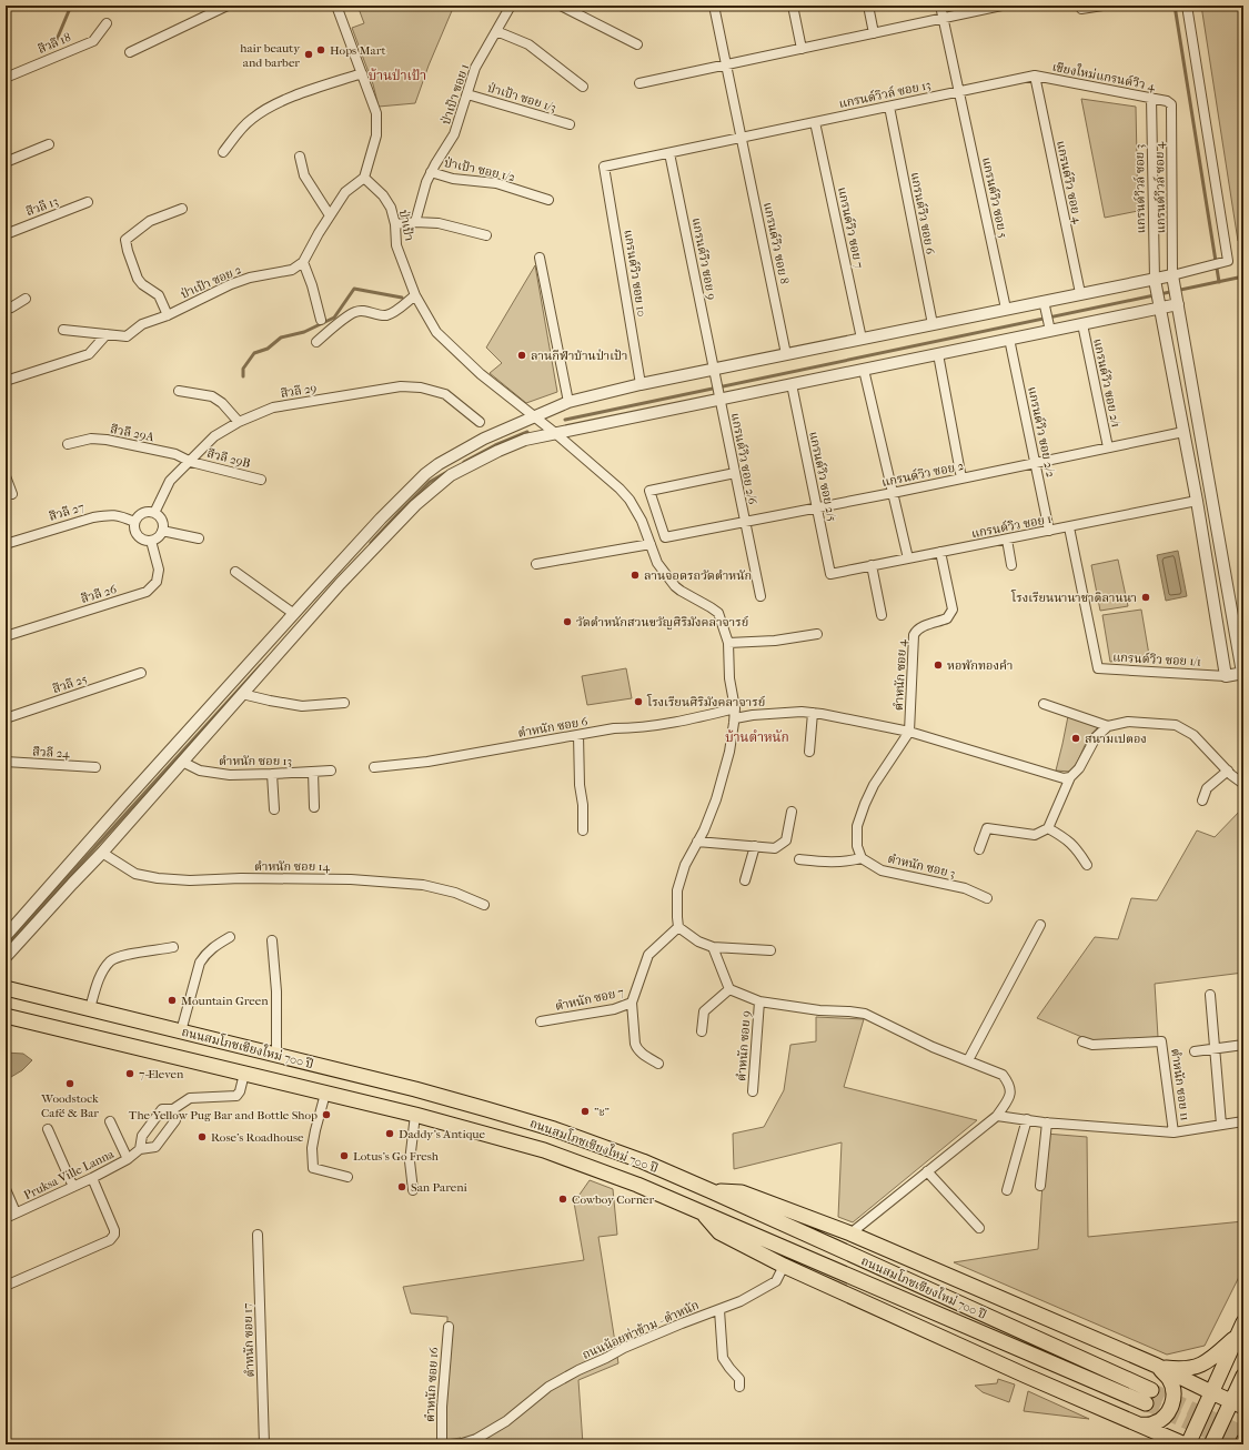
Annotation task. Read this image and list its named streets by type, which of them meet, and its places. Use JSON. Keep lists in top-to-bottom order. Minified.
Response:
{"streets":{"main road":["ถนนสมโภชเชียงใหม่ 700 ปี"],"street":["สีวลี 18","เชียงใหม่แกรนด์วิว 4","ป่าเป้า ซอย 1","แกรนด์วิวล์ ซอย 13","ป่าเป้า ซอย 1/3","ป่าเป้า ซอย 1/2","แกรนด์วิว ซอย 4","แกรนด์วิวล์ ซอย 4","แกรนด์วิวล์ ซอย 3","แกรนด์วิว ซอย 5","สีวลี 13","แกรนด์วิว ซอย 6","ป่าเป้า","แกรนด์วิว ซอย 7","แกรนด์วิว ซอย 8","แกรนด์วิว ซอย 9","แกรนด์วิว ซอย 10","ป่าเป้า ซอย 2","แกรนด์วิว ซอย 2/1","สีวลี 29","แกรนด์วิว ซอย 2/2","สีวลี 29A","สีวลี 29B","แกรนด์วิว ซอย 2/6","แกรนด์วิว ซอย 2","แกรนด์วิว ซอย 2/5","สีวลี 27","แกรนด์วิว ซอย 1","สีวลี 26","แกรนด์วิว ซอย 1/1","ตำหนัก ซอย 4","สีวลี 25","ตำหนัก ซอย 6","สีวลี 24","ตำหนัก ซอย 13","ตำหนัก ซอย 14","ตำหนัก ซอย 3","ตำหนัก ซอย 7","ตำหนัก ซอย 9","ตำหนัก ซอย 11","Pruksa Ville Lanna","ถนนน้อยท่าข้าม - ตำหนัก","ตำหนัก ซอย 17","ตำหนัก ซอย 16"]},"crossings":[["เชียงใหม่แกรนด์วิว 4","แกรนด์วิวล์ ซอย 13"],["เชียงใหม่แกรนด์วิว 4","แกรนด์วิว ซอย 4"],["เชียงใหม่แกรนด์วิว 4","แกรนด์วิวล์ ซอย 4"],["เชียงใหม่แกรนด์วิว 4","แกรนด์วิวล์ ซอย 3"],["ป่าเป้า ซอย 1","ป่าเป้า ซอย 1/3"],["ป่าเป้า ซอย 1","ป่าเป้า ซอย 1/2"],["แกรนด์วิวล์ ซอย 13","แกรนด์วิว ซอย 4"],["แกรนด์วิวล์ ซอย 13","แกรนด์วิว ซอย 5"],["แกรนด์วิวล์ ซอย 13","แกรนด์วิว ซอย 6"],["แกรนด์วิวล์ ซอย 13","แกรนด์วิว ซอย 7"],["แกรนด์วิวล์ ซอย 13","แกรนด์วิว ซอย 8"],["แกรนด์วิวล์ ซอย 13","แกรนด์วิว ซอย 9"],["แกรนด์วิวล์ ซอย 13","แกรนด์วิว ซอย 10"],["ป่าเป้า","ตำหนัก ซอย 6"],["ป่าเป้า","ตำหนัก ซอย 7"],["แกรนด์วิว ซอย 9","แกรนด์วิว ซอย 2/6"],["แกรนด์วิว ซอย 2/1","แกรนด์วิว ซอย 2"],["สีวลี 29","สีวลี 29A"],["สีวลี 29","สีวลี 29B"],["สีวลี 29","สีวลี 27"],["สีวลี 29","สีวลี 26"],["แกรนด์วิว ซอย 2/2","แกรนด์วิว ซอย 2"],["แกรนด์วิว ซอย 2/2","แกรนด์วิว ซอย 1"],["สีวลี 29A","สีวลี 29B"],["แกรนด์วิว ซอย 2/6","แกรนด์วิว ซอย 2"],["แกรนด์วิว ซอย 2","แกรนด์วิว ซอย 2/5"],["แกรนด์วิว ซอย 2/5","แกรนด์วิว ซอย 1"],["สีวลี 27","สีวลี 26"],["แกรนด์วิว ซอย 1","แกรนด์วิว ซอย 1/1"],["แกรนด์วิว ซอย 1","ตำหนัก ซอย 4"]],"districts":["บ้านป่าเป้า","บ้านตำหนัก"],"places":["Hops Mart","hair beauty and barber","ลานกีฬาบ้านป่าเป้า","ลานจอดรถวัดตำหนัก","โรงเรียนนานาชาติลานนา","วัดตำหนักสวนขวัญศิริมังคลาจารย์","หอพักทองคำ","โรงเรียนศิริมังคลาจารย์","สนามเปตอง","Mountain Green","7-Eleven","Woodstock Café & Bar","\"ะ\"","The Yellow Pug Bar and Bottle Shop","Daddy's Antique","Rose's Roadhouse","Lotus's Go Fresh","San Pareni","Cowboy Corner"]}
